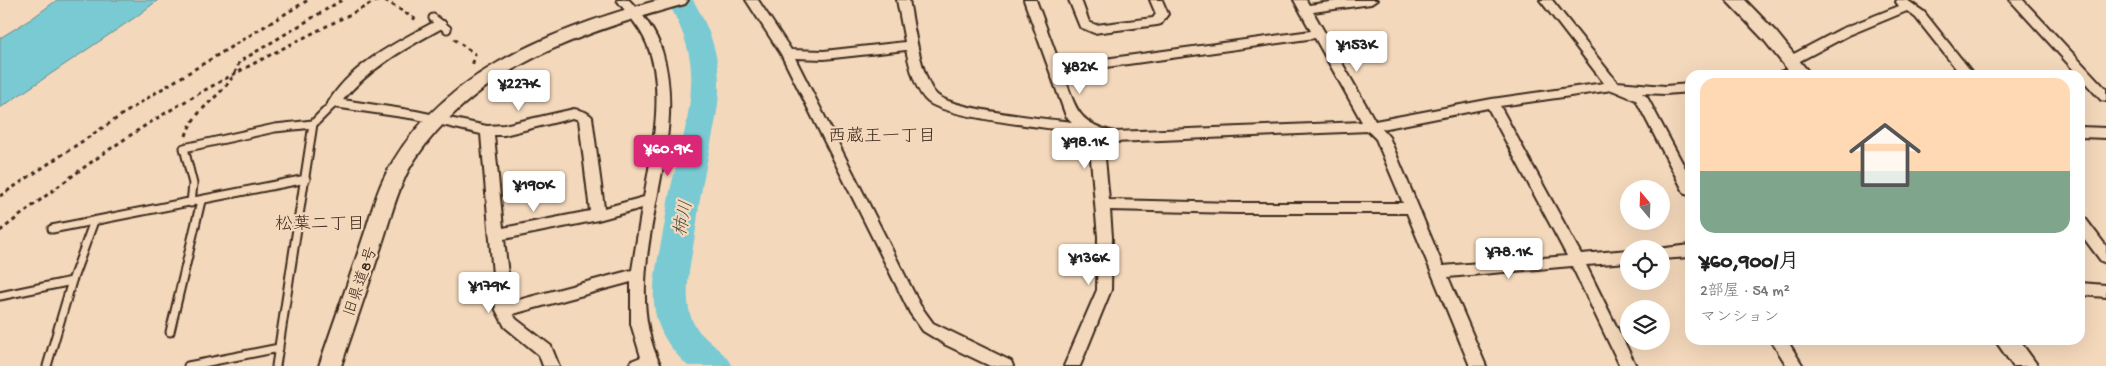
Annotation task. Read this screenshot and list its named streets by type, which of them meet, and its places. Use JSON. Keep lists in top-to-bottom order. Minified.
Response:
{"streets":{"street":["旧県道8号"]},"districts":["西蔵王一丁目","松葉二丁目"],"water":["柿川"],"north":"top","page":{"price":["¥153K","¥82K","¥227K","¥98.1K","¥60.9K","¥190K","¥78.1K","¥136K","¥179K"],"list":[{"name":"¥60,900/月","note":"2部屋 · 54 m² · マンション"}]}}
